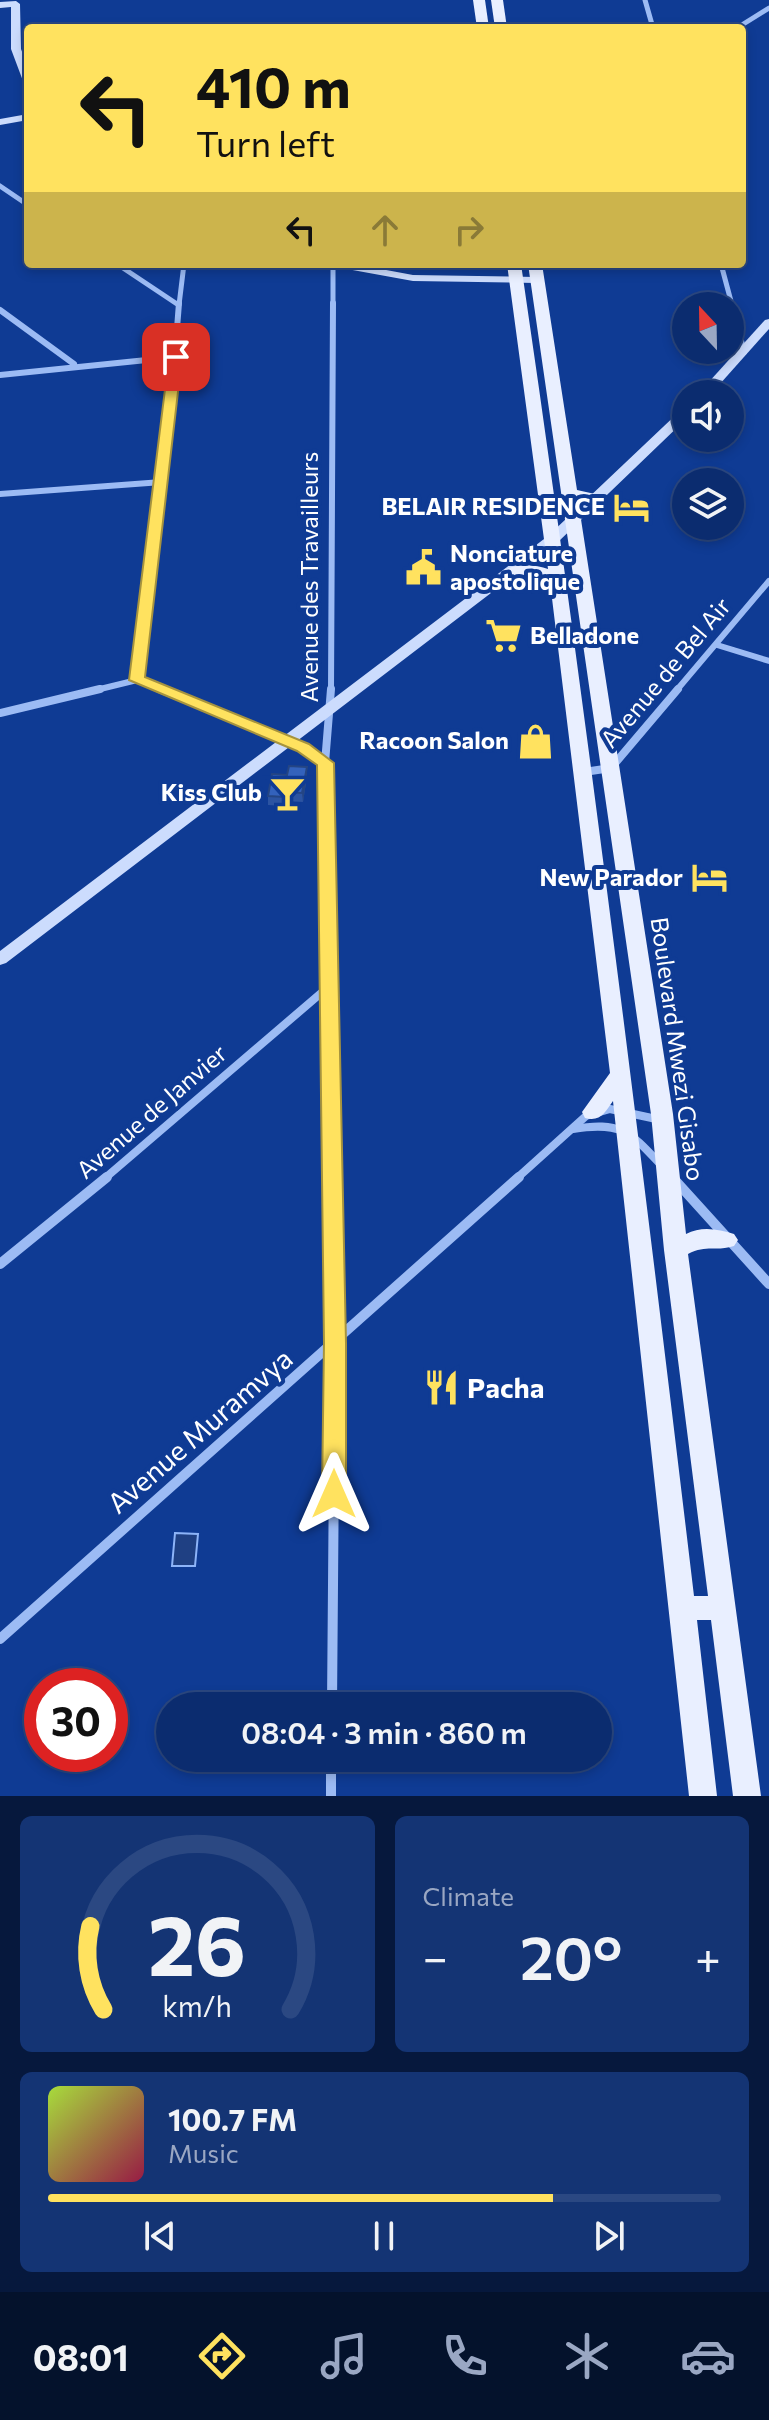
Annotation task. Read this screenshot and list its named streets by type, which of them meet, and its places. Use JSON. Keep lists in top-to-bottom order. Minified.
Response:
{"streets":{"main road":["Boulevard Mwezi Gisabo"],"street":["Avenue des Travailleurs","Avenue de Bel Air","Avenue de Janvier","Avenue Muramvya"]},"crossings":[["Avenue des Travailleurs","Avenue de Janvier"],["Avenue des Travailleurs","Avenue Muramvya"],["Avenue de Bel Air","Boulevard Mwezi Gisabo"]],"places":{"hotel":["BELAIR RESIDENCE","New Parador"],"public building":["Nonciature apostolique"],"supermarket":["Belladone"],"shop":["Racoon Salon"],"bar":["Kiss Club"],"restaurant":["Pacha"]},"north":"top","page":{"turn":["410 m","Turn left"],"limit":"30","trip":"08:04 · 3 min · 860 m","tile":"Climate","heat":["−","20°","+"],"song":["100.7 FM","Music"],"tabs":"08:01","gauge":["26","km/h"]}}
